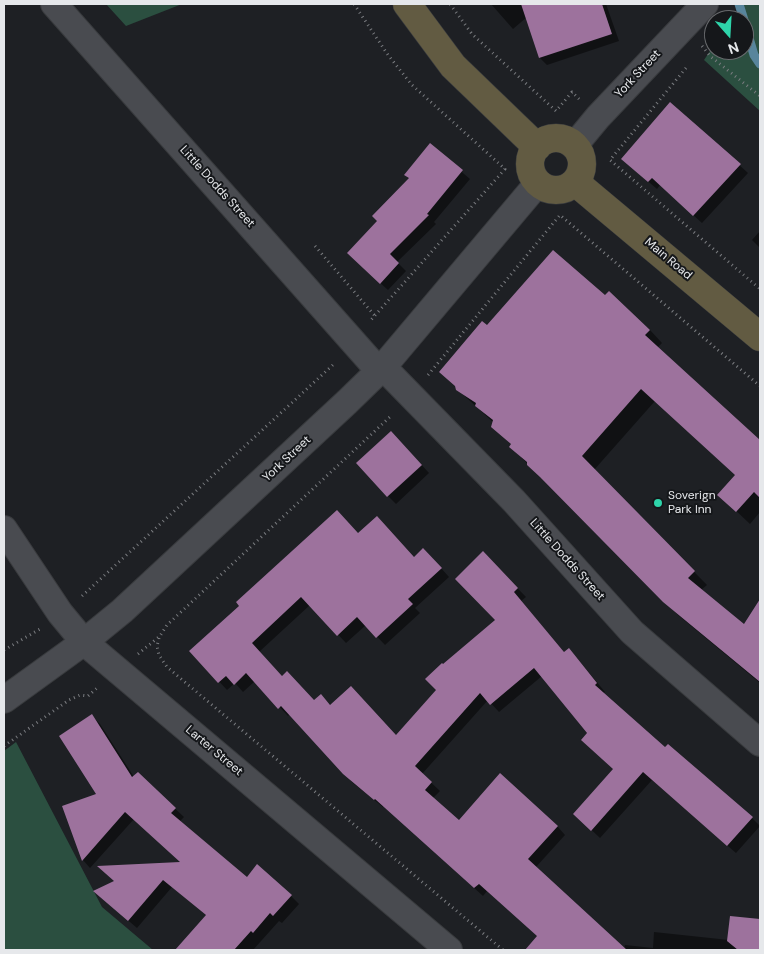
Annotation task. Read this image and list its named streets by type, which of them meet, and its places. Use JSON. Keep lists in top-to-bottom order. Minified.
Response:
{"streets":{"main road":["Main Road"],"street":["York Street","Little Dodds Street","Larter Street"]},"crossings":[["York Street","Little Dodds Street"],["York Street","Main Road"],["York Street","Larter Street"]],"places":["Soverign Park Inn"],"north":"bottom"}
